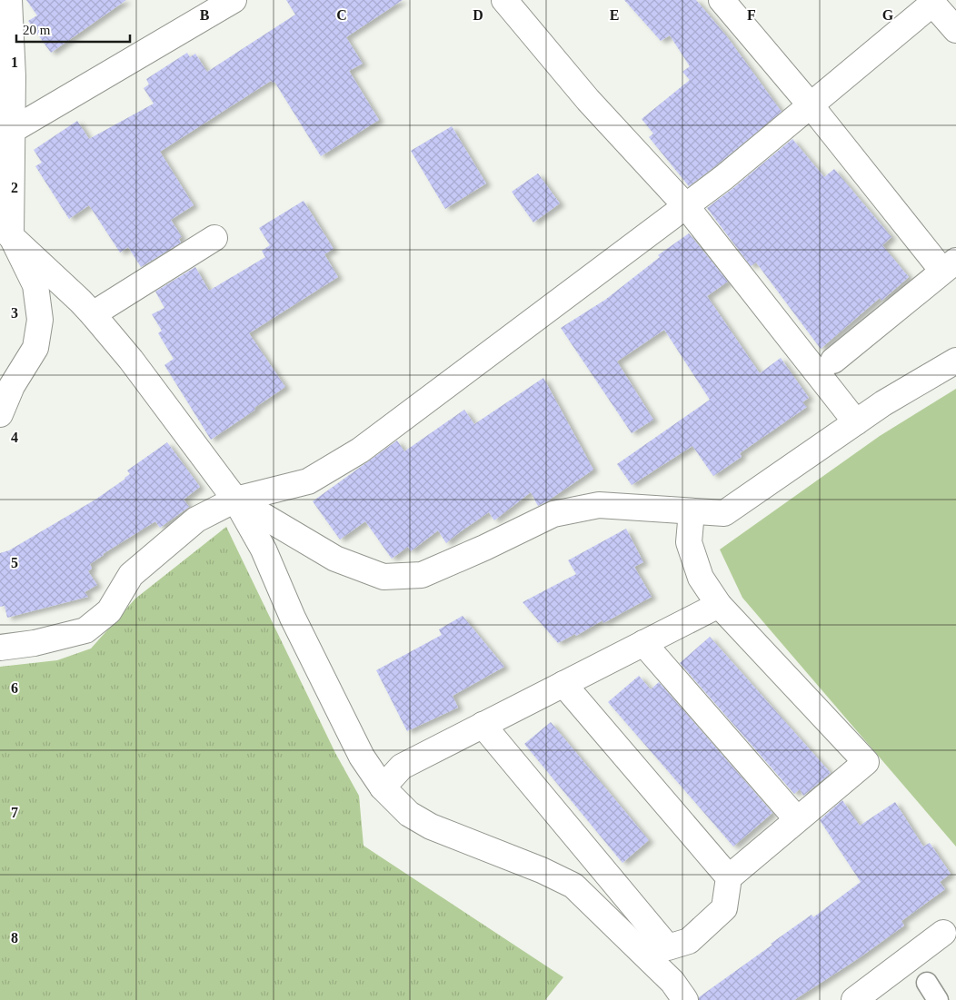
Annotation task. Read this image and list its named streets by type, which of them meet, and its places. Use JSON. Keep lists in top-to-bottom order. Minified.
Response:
{"scale_bar":"20 m","grid":{"columns":["B","C","D","E","F","G"],"rows":["1","2","3","4","5","6","7","8"]}}
